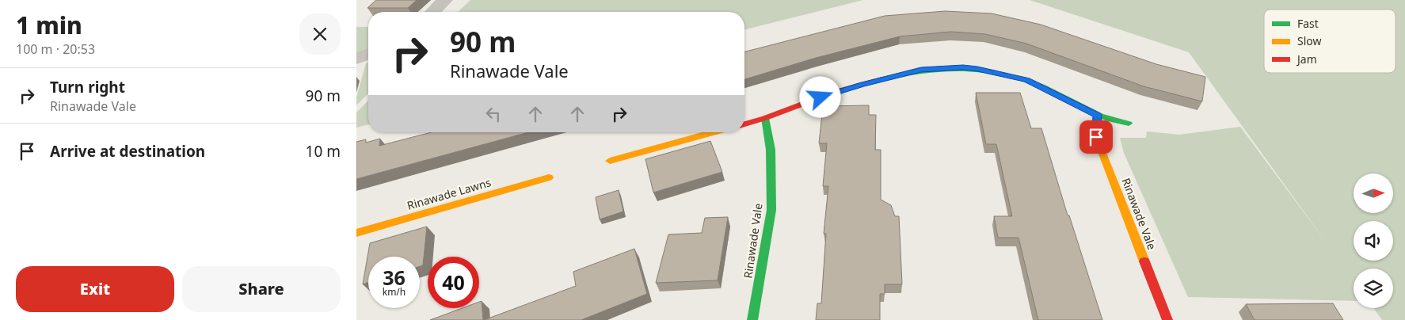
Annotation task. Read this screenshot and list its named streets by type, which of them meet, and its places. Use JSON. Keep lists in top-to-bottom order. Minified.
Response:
{"streets":{"street":["Rinawade Lawns","Rinawade Vale"]},"legend":["Fast","Slow","Jam"],"north":"right","page":{"heading":["1 min","100 m · 20:53"],"turn":["90 m","Rinawade Vale"],"list":[{"name":"Turn right","note":"Rinawade Vale","value":"90 m"},{"name":"Arrive at destination","value":"10 m"}],"speed":"36 km/h","limit":"40","buttons":["Exit","Share"]}}
